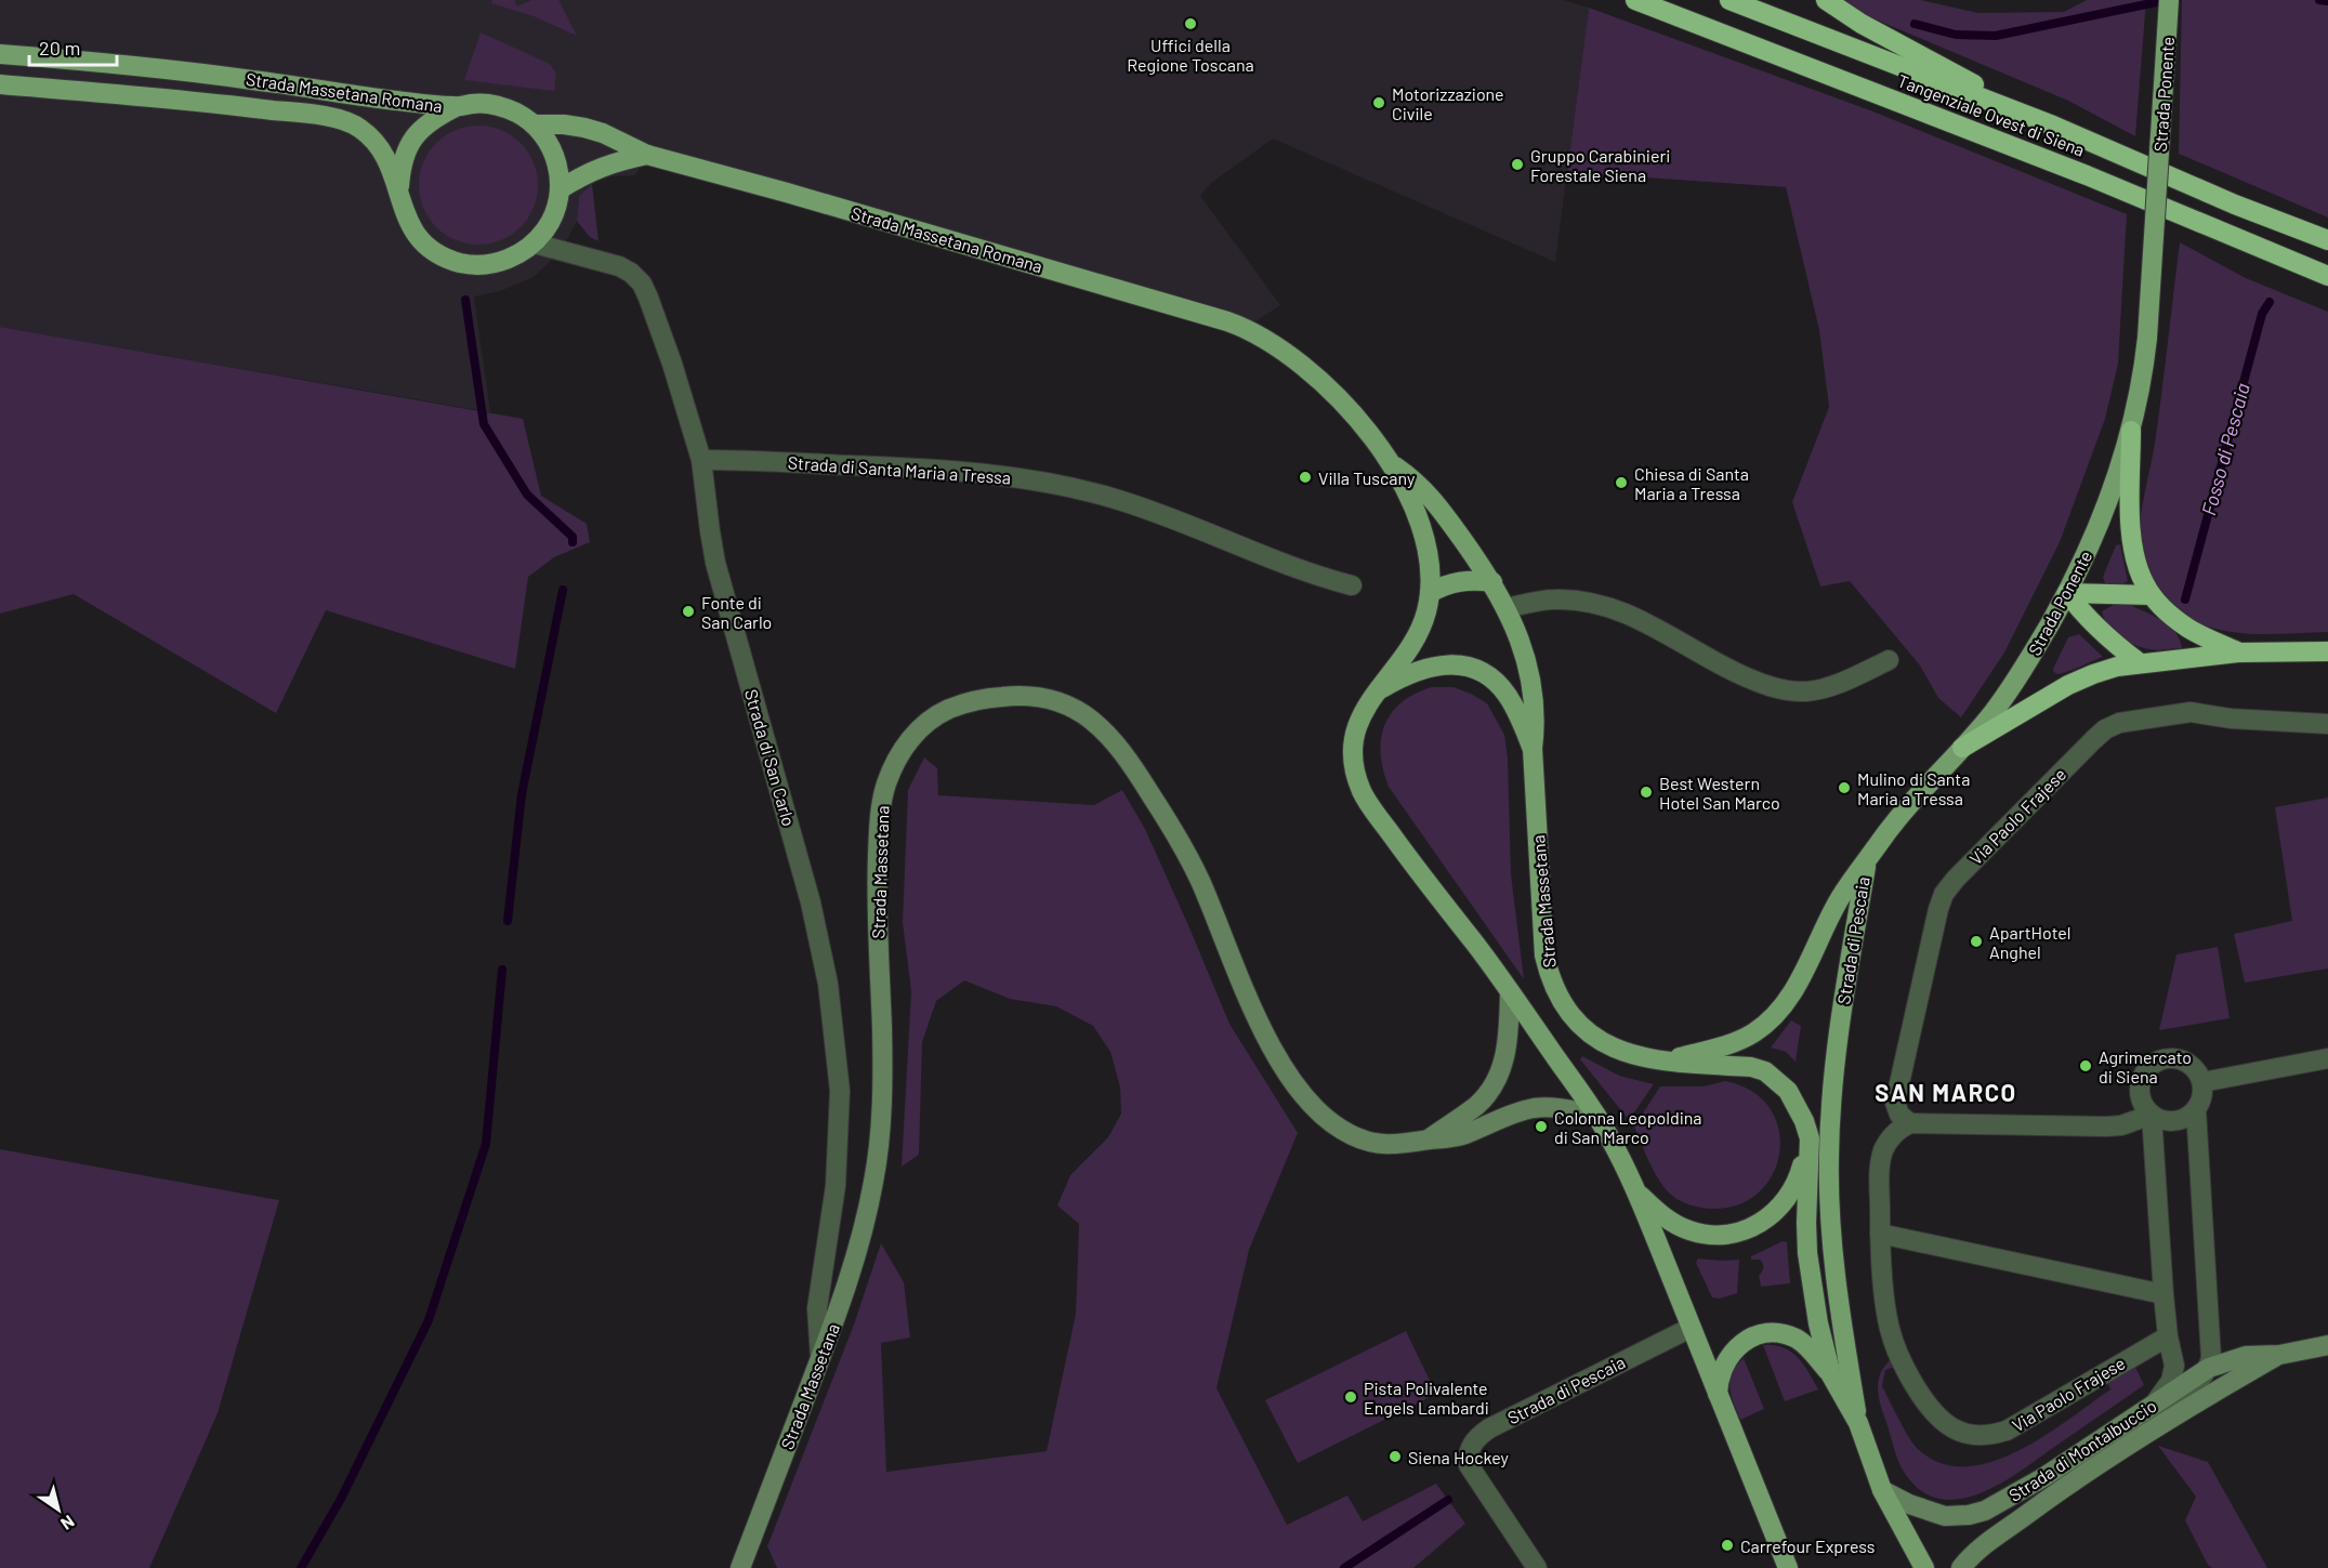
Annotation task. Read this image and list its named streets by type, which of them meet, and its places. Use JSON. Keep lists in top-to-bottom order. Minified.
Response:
{"streets":{"highway":["Tangenziale Ovest di Siena"],"main road":["Strada Massetana Romana","Strada Ponente","Strada Massetana","Strada di Pescaia"],"street":["Strada di Santa Maria a Tressa","Strada di San Carlo","Via Paolo Frajese","Strada di Montalbuccio"]},"crossings":[["Strada Massetana Romana","Strada di San Carlo"],["Strada Massetana Romana","Strada Massetana"],["Strada Ponente","Strada Massetana"],["Strada Ponente","Strada di Pescaia"],["Strada di Santa Maria a Tressa","Strada di San Carlo"],["Strada di San Carlo","Strada Massetana"],["Strada Massetana","Strada di Pescaia"],["Strada di Pescaia","Strada di Montalbuccio"]],"districts":["SAN MARCO"],"water":["Fosso di Pescaia"],"places":["Uffici della Regione Toscana","Motorizzazione Civile","Gruppo Carabinieri Forestale Siena","Villa Tuscany","Chiesa di Santa Maria a Tressa","Fonte di San Carlo","Mulino di Santa Maria a Tressa","Best Western Hotel San Marco","ApartHotel Anghel","Agrimercato di Siena","Colonna Leopoldina di San Marco","Pista Polivalente Engels Lambardi","Siena Hockey","Carrefour Express"],"scale_bar":"20 m","north":"bottom right"}
